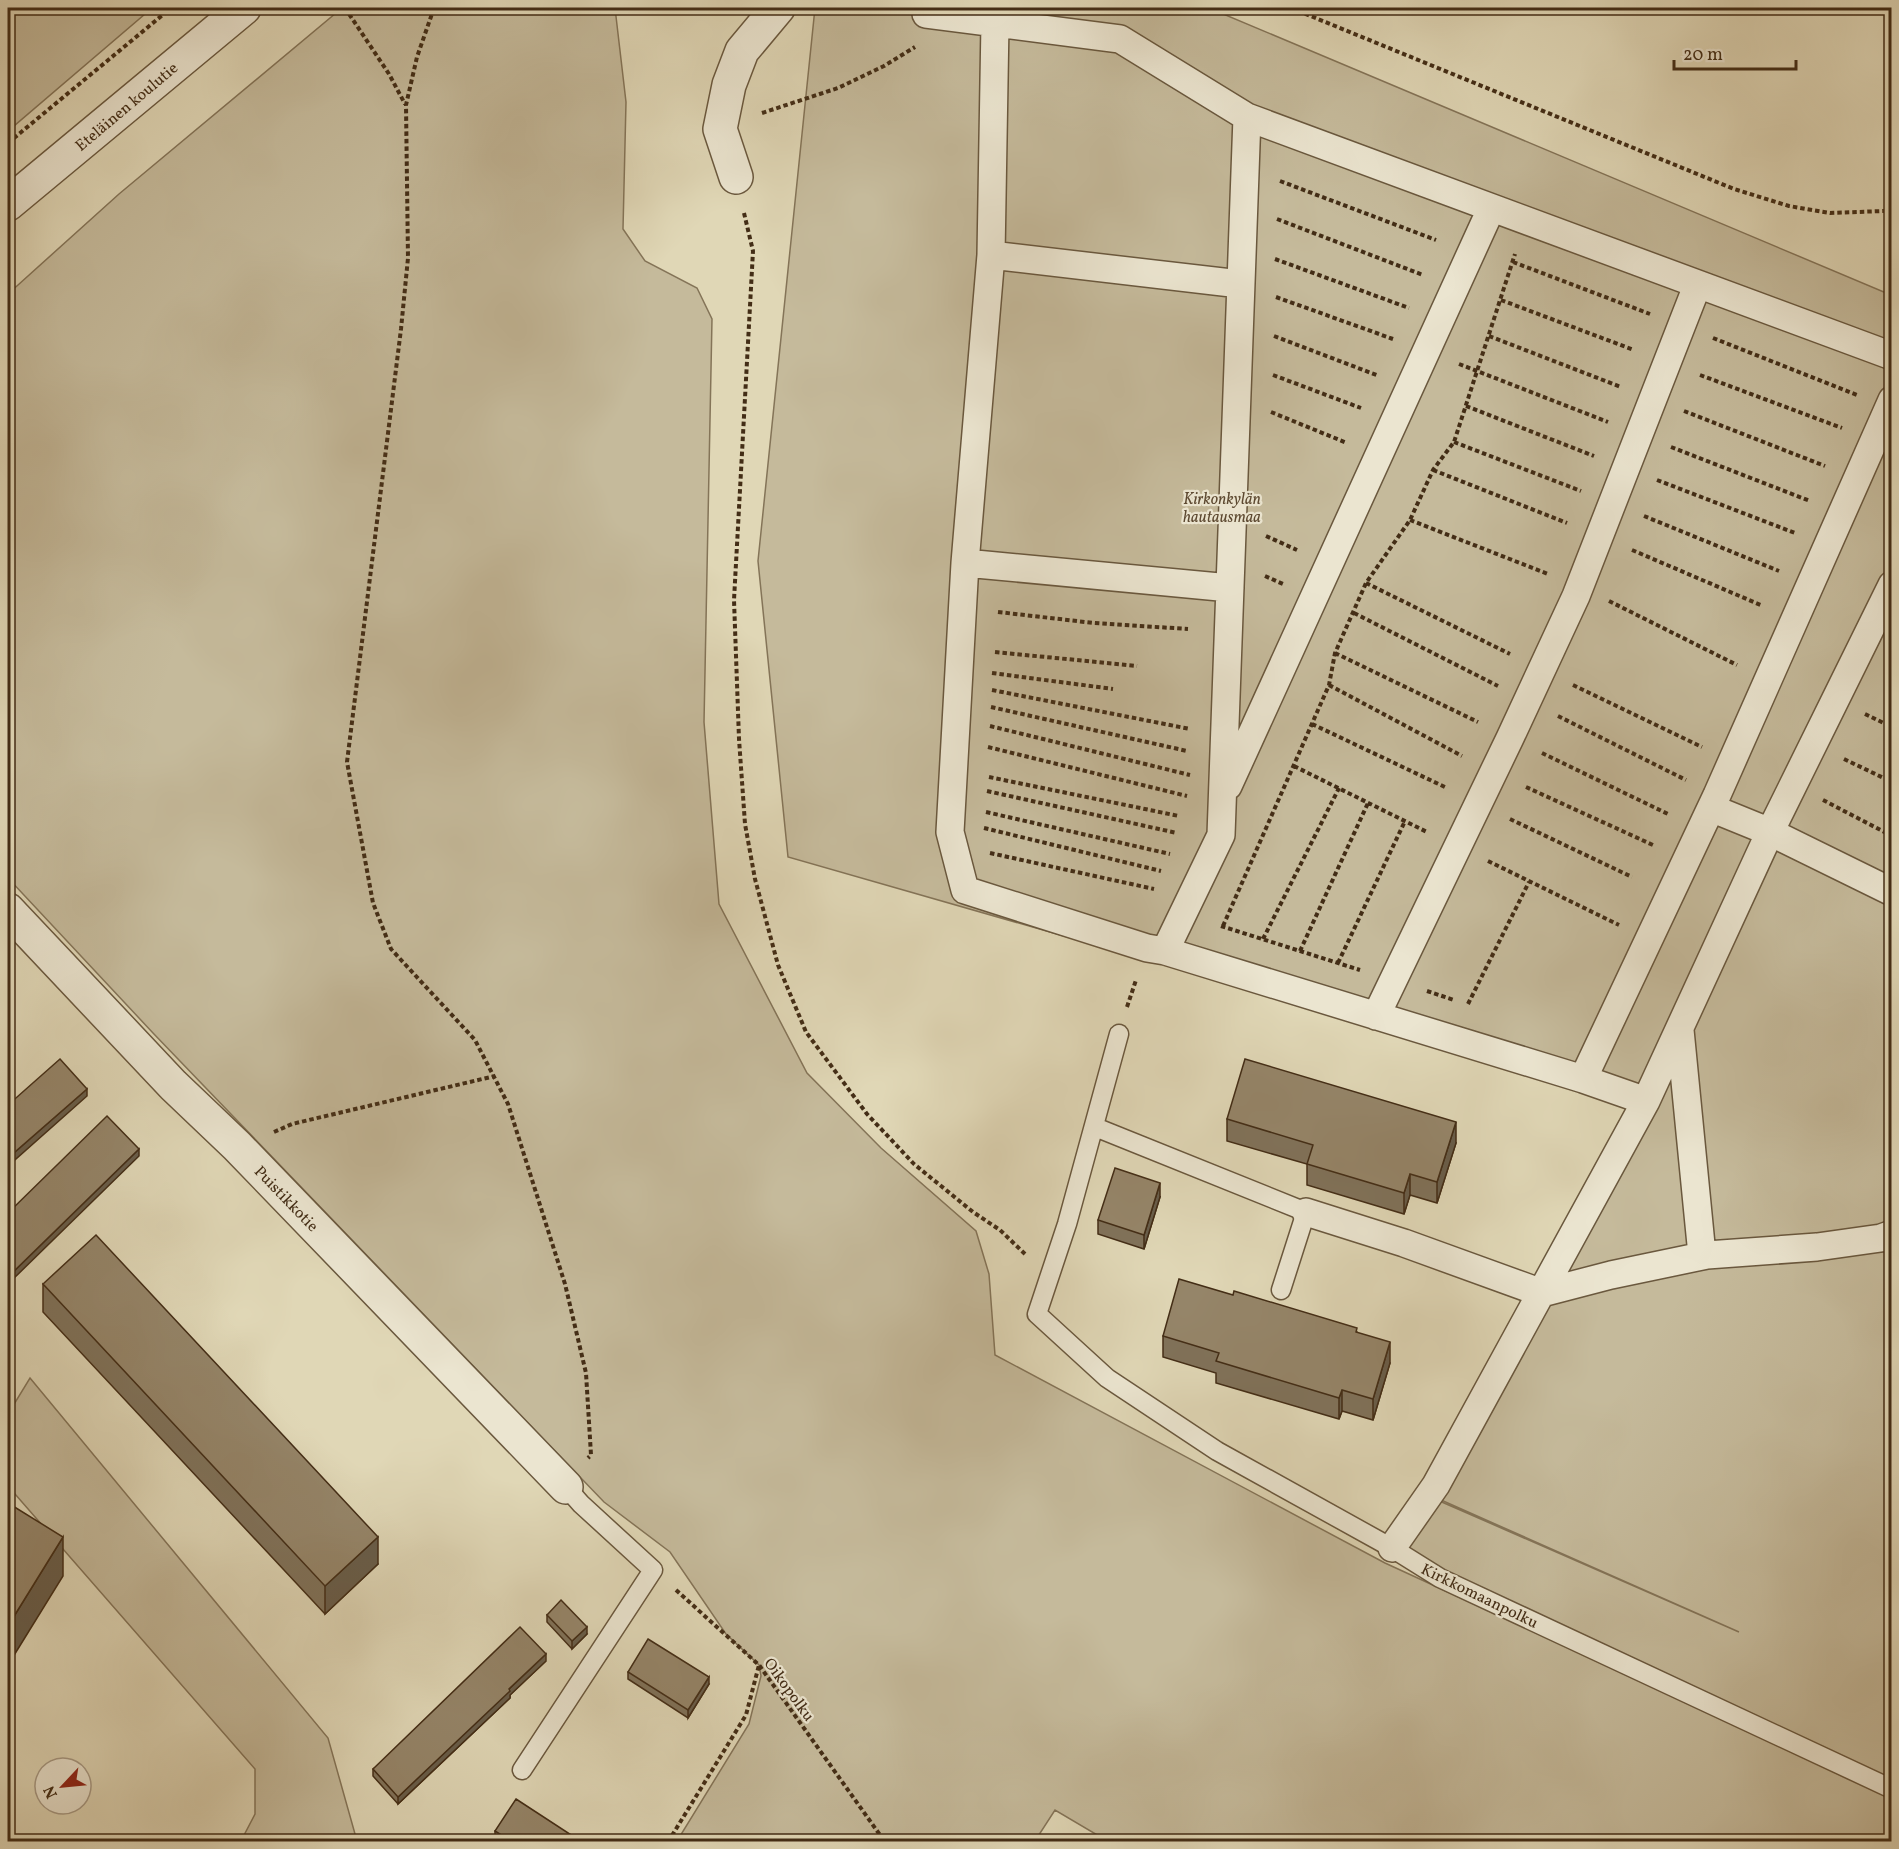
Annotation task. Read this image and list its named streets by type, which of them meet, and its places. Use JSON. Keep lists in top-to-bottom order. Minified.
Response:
{"streets":{"street":["Eteläinen koulutie","Puistikkotie"],"lane":["Kirkkomaanpolku"],"path":["Oikopolku"]},"parks":["Kirkonkylän hautausmaa"],"scale_bar":"20 m","north":"bottom left"}
